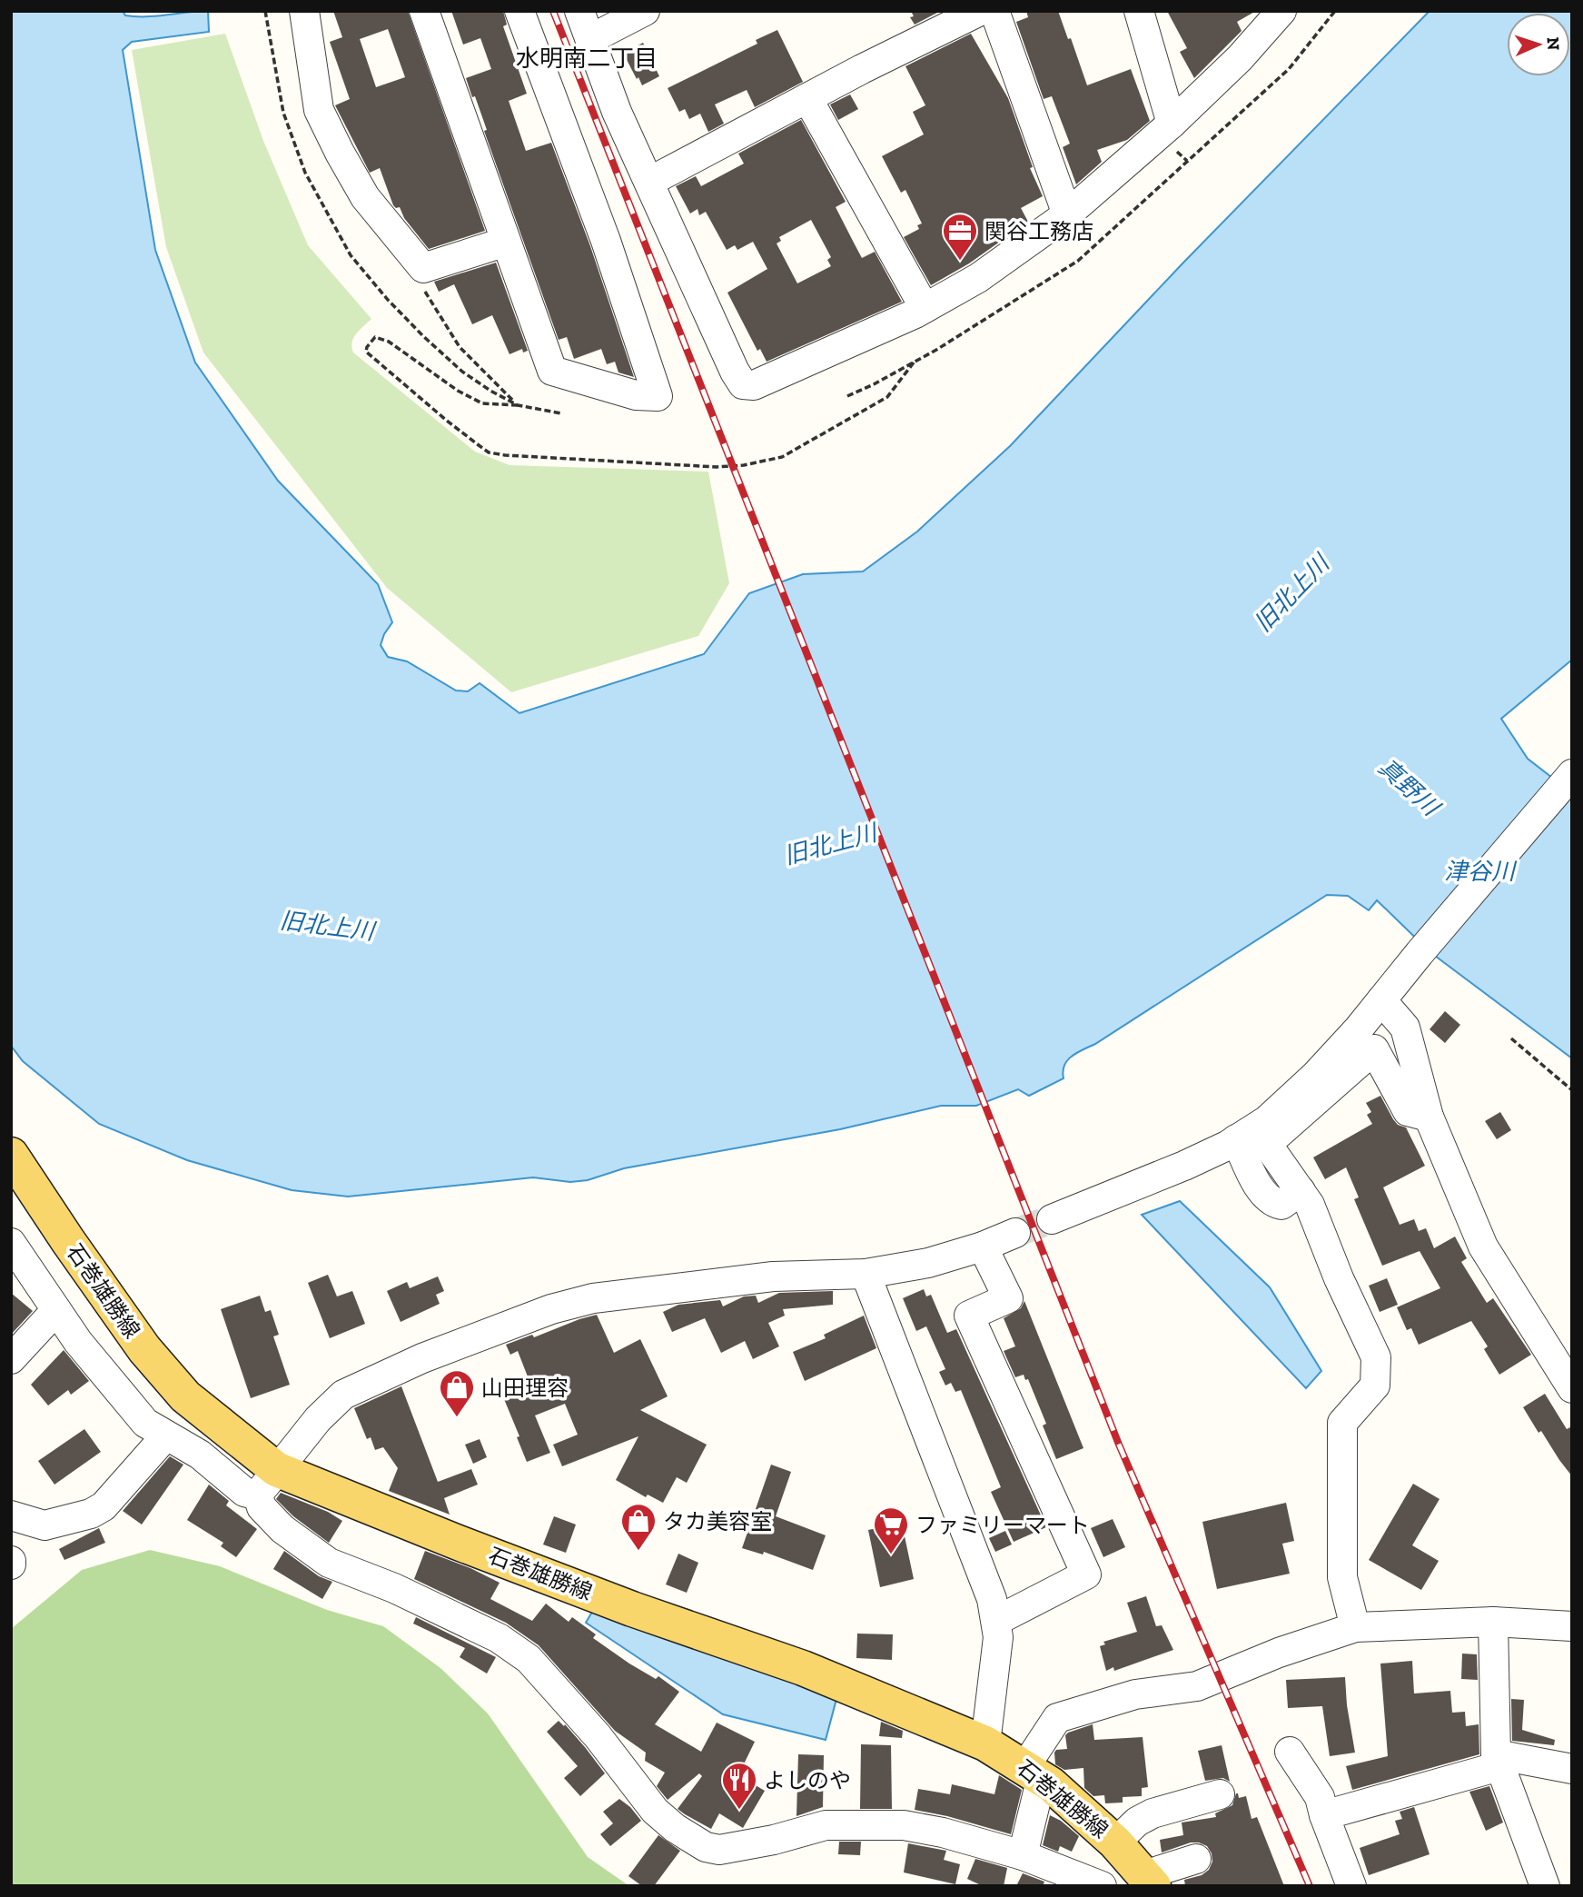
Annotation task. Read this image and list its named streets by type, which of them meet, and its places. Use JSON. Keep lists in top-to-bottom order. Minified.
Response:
{"streets":{"main road":["石巻雄勝線"]},"districts":["水明南二丁目"],"water":["旧北上川","真野川","津谷川"],"places":{"office":["関谷工務店"],"shop":["山田理容","タカ美容室"],"supermarket":["ファミリーマート"],"restaurant":["よしのや"]},"north":"right"}
